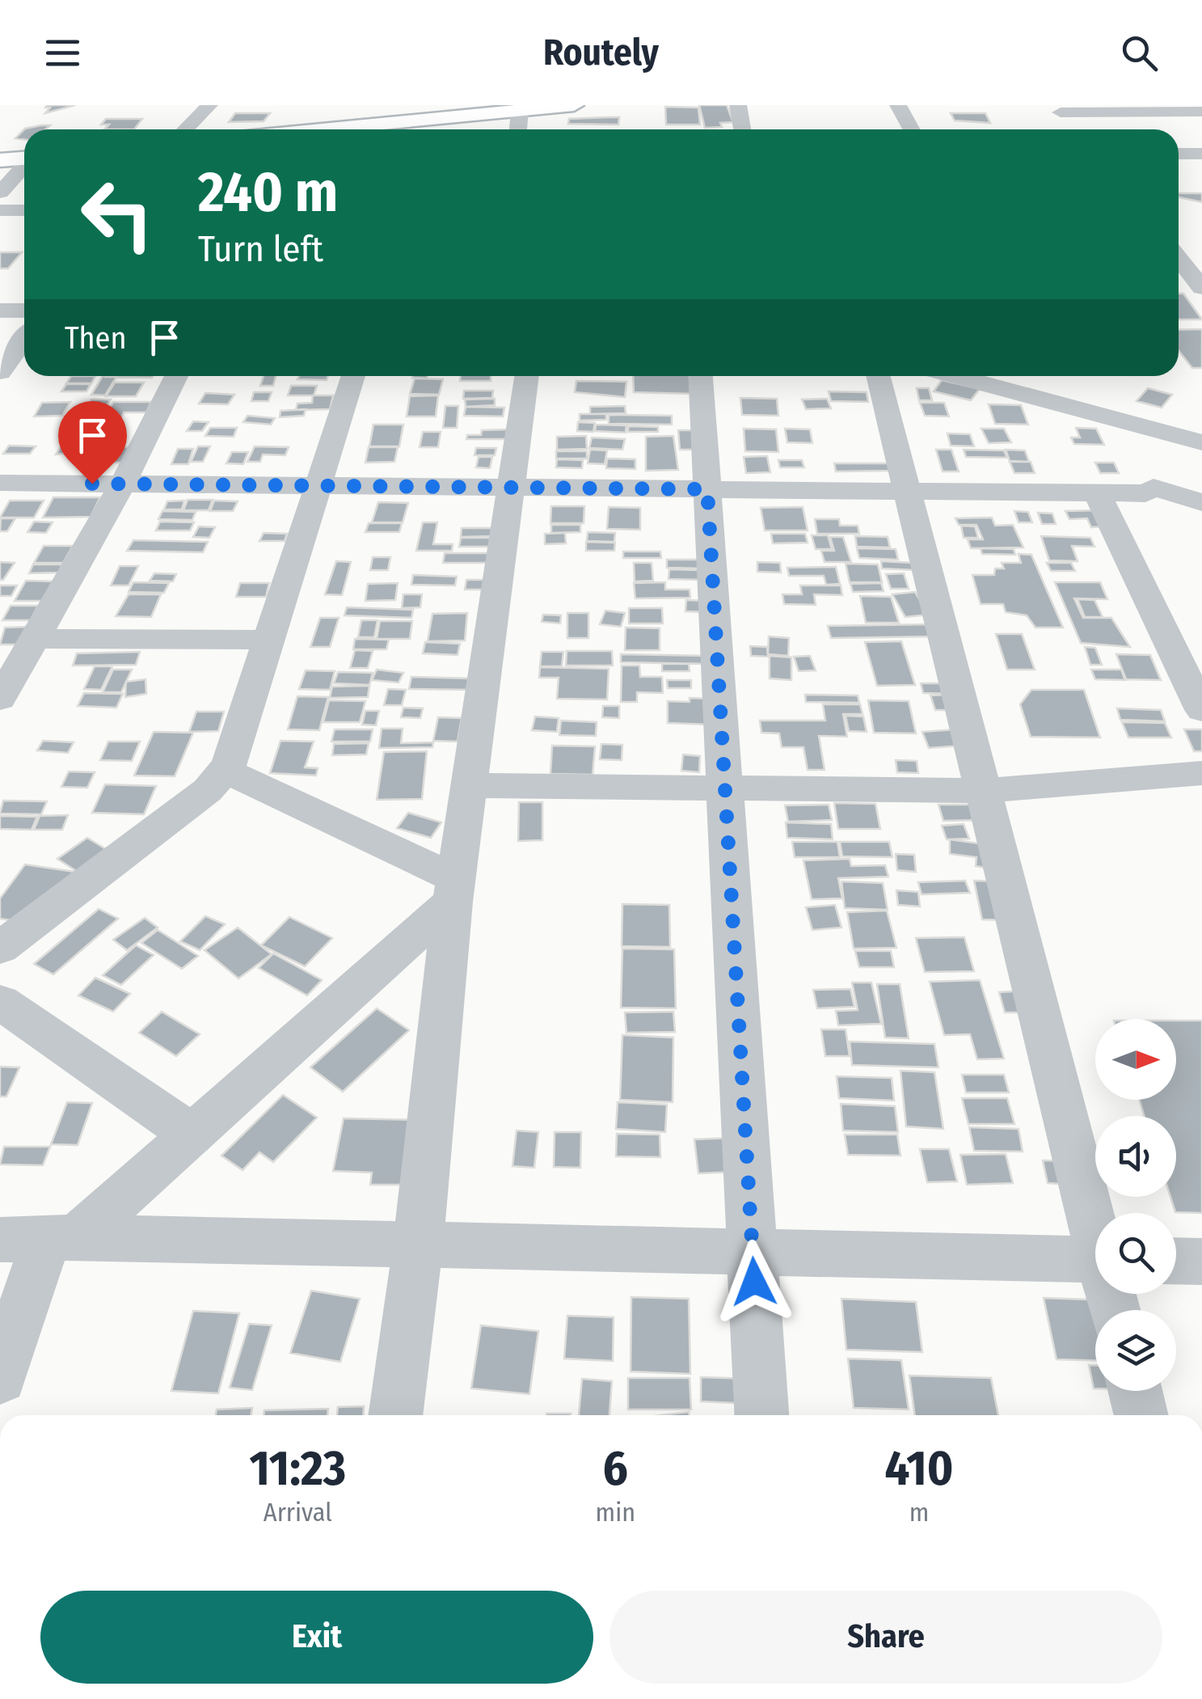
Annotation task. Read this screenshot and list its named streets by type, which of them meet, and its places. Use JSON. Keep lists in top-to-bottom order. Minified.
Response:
{"north":"right","page":{"header":"Routely","turn":["240 m","Turn left"],"then":"Then","eta":["11:23","Arrival","6","min","410","m"],"buttons":["Exit","Share"]}}
